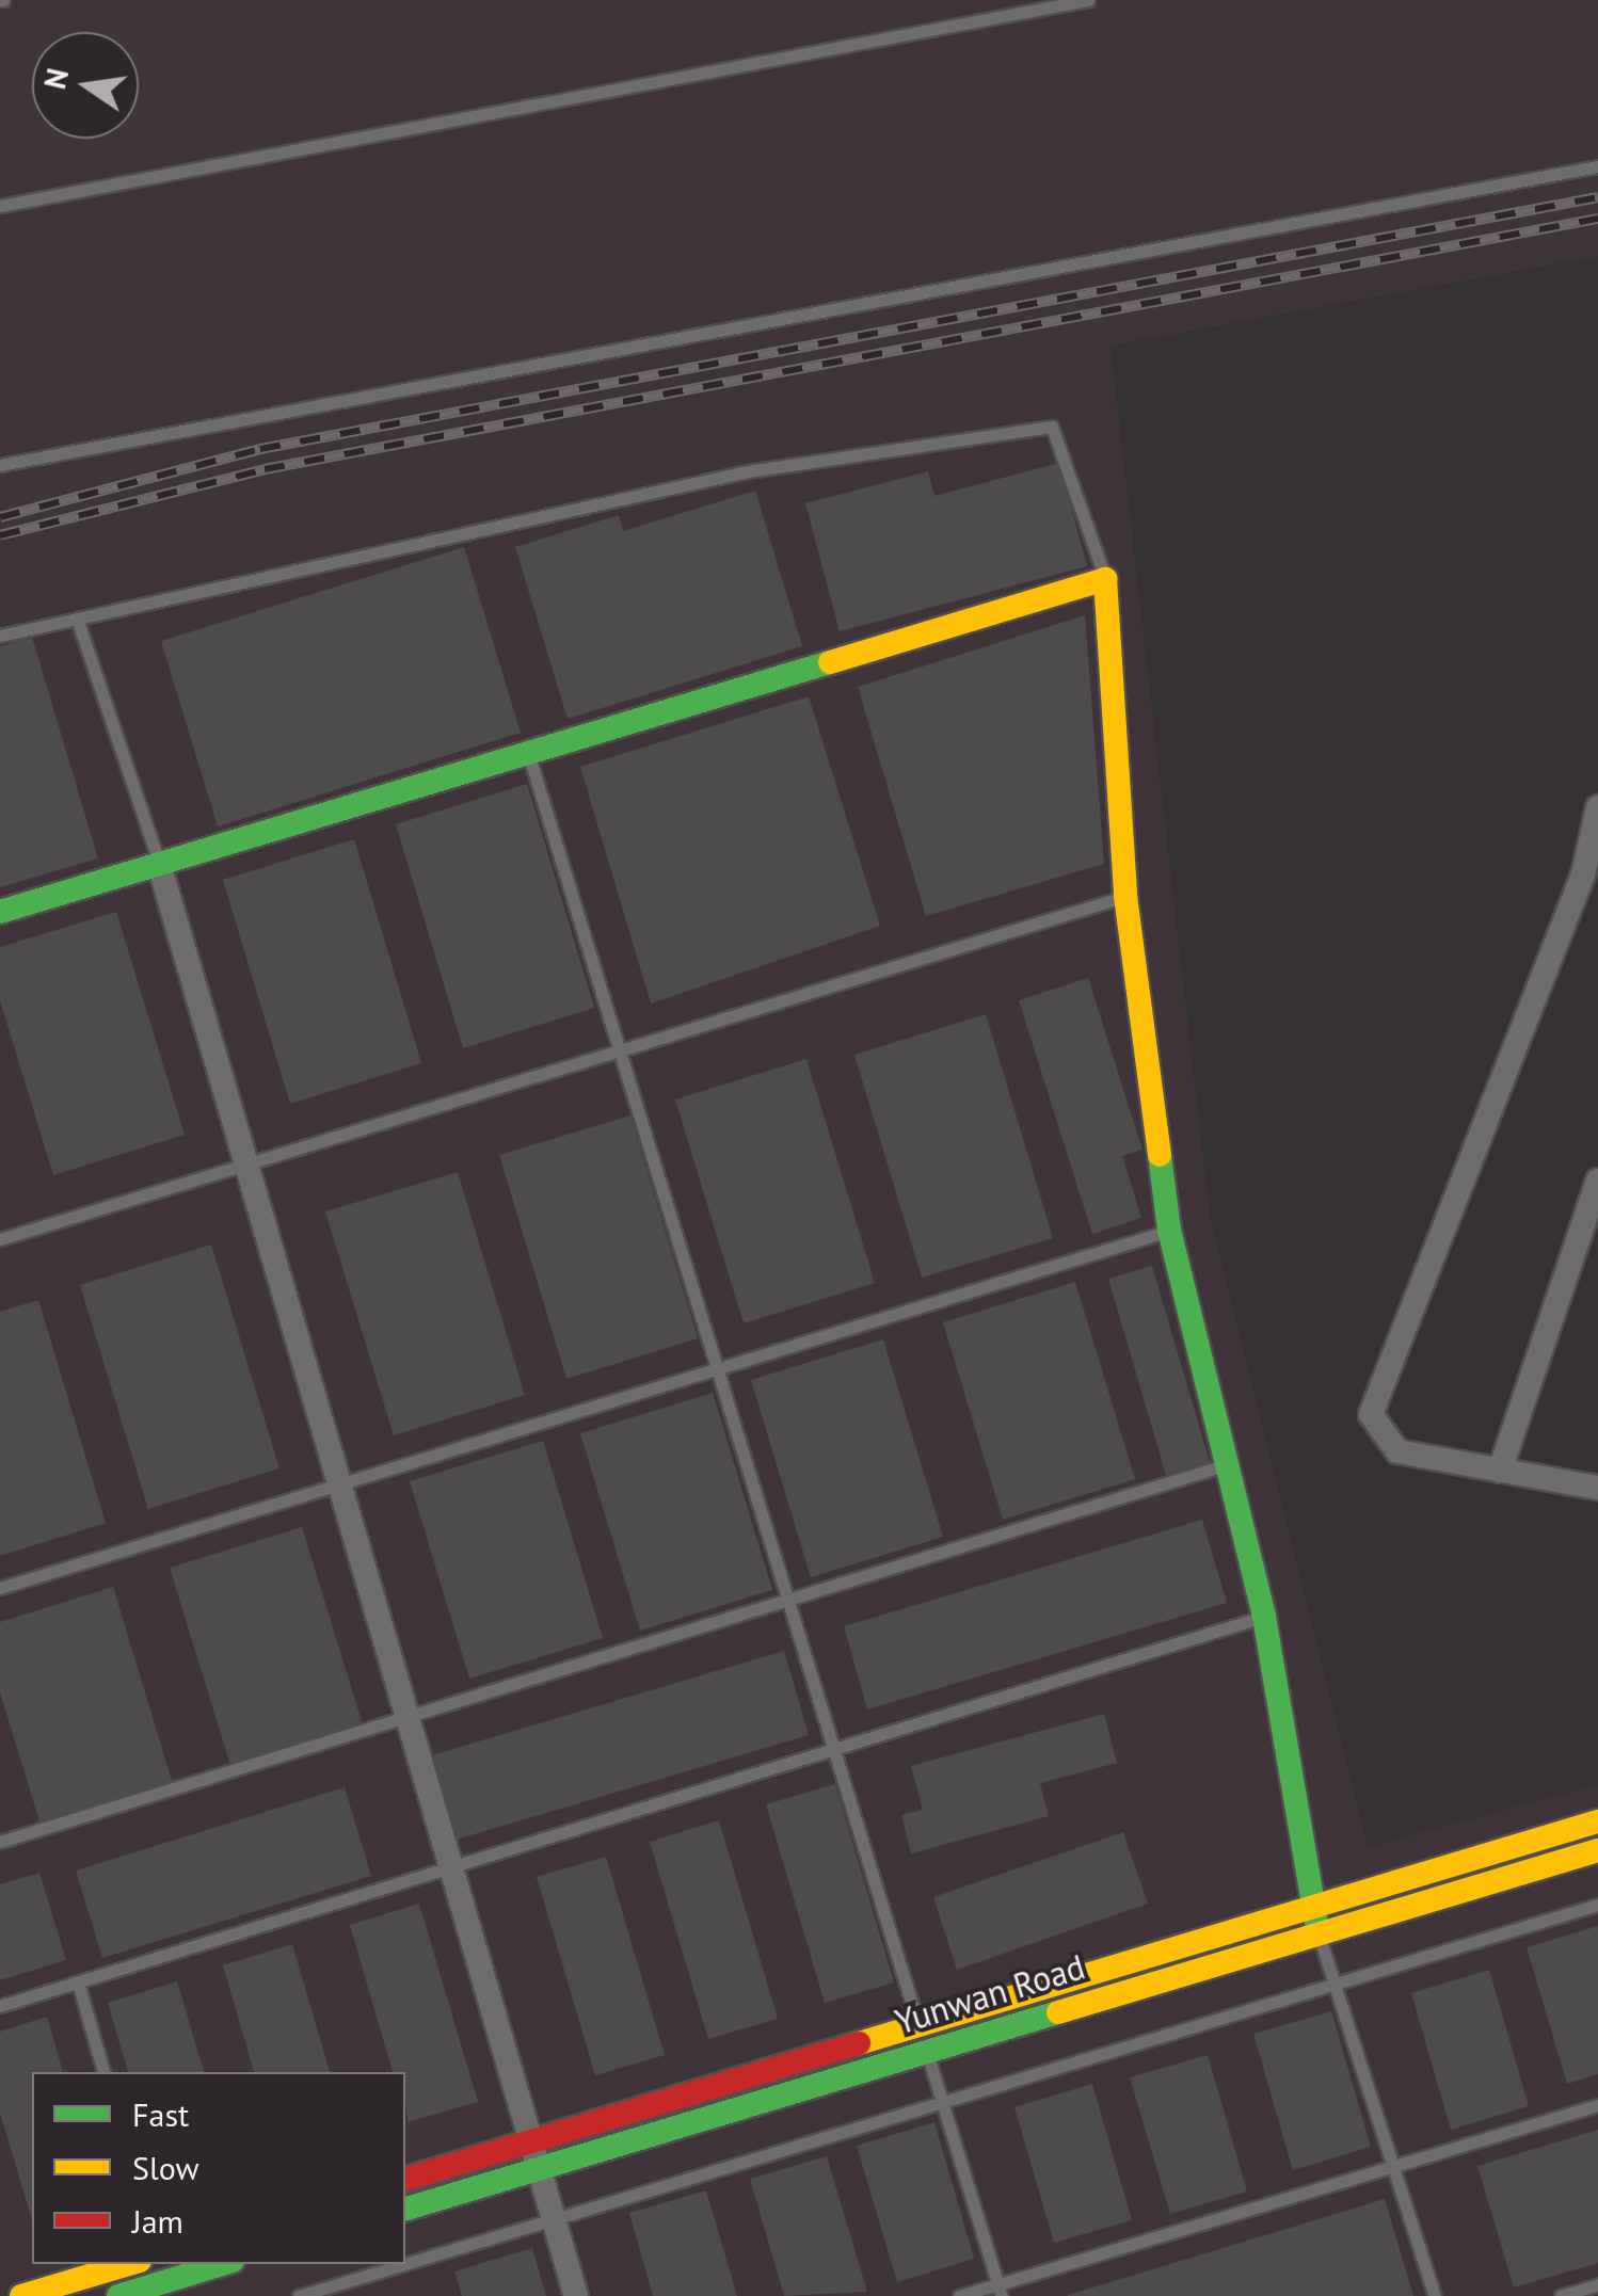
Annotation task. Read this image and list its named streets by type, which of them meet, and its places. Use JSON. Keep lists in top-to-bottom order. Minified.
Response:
{"streets":{"main road":["Yunwan Road"]},"legend":["Fast","Slow","Jam"],"north":"left"}
